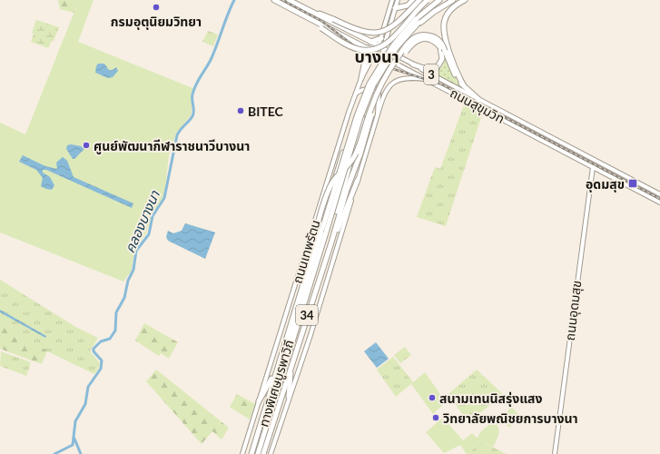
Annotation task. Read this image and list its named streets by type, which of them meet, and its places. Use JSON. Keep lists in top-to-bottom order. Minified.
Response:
{"streets":{"highway":["3","ถนนสุขุมวิท","ถนนเทพรัตน","34","ทางพิเศษบูรพาวิถี"],"main road":["ถนนอุดมสุข"]},"crossings":[["ถนนสุขุมวิท","ถนนเทพรัตน"],["ถนนสุขุมวิท","ถนนอุดมสุข"],["ถนนสุขุมวิท","34"],["ถนนเทพรัตน","ทางพิเศษบูรพาวิถี"]],"districts":["บางนา"],"water":["คลองบางนา"],"places":{"other":["กรมอุตุนิยมวิทยา","BITEC","ศูนย์พัฒนากีฬาราชนาวีบางนา","สนามเทนนิสรุ่งแสง","วิทยาลัยพณิชยการบางนา"],"transit":["อุดมสุข"]}}
